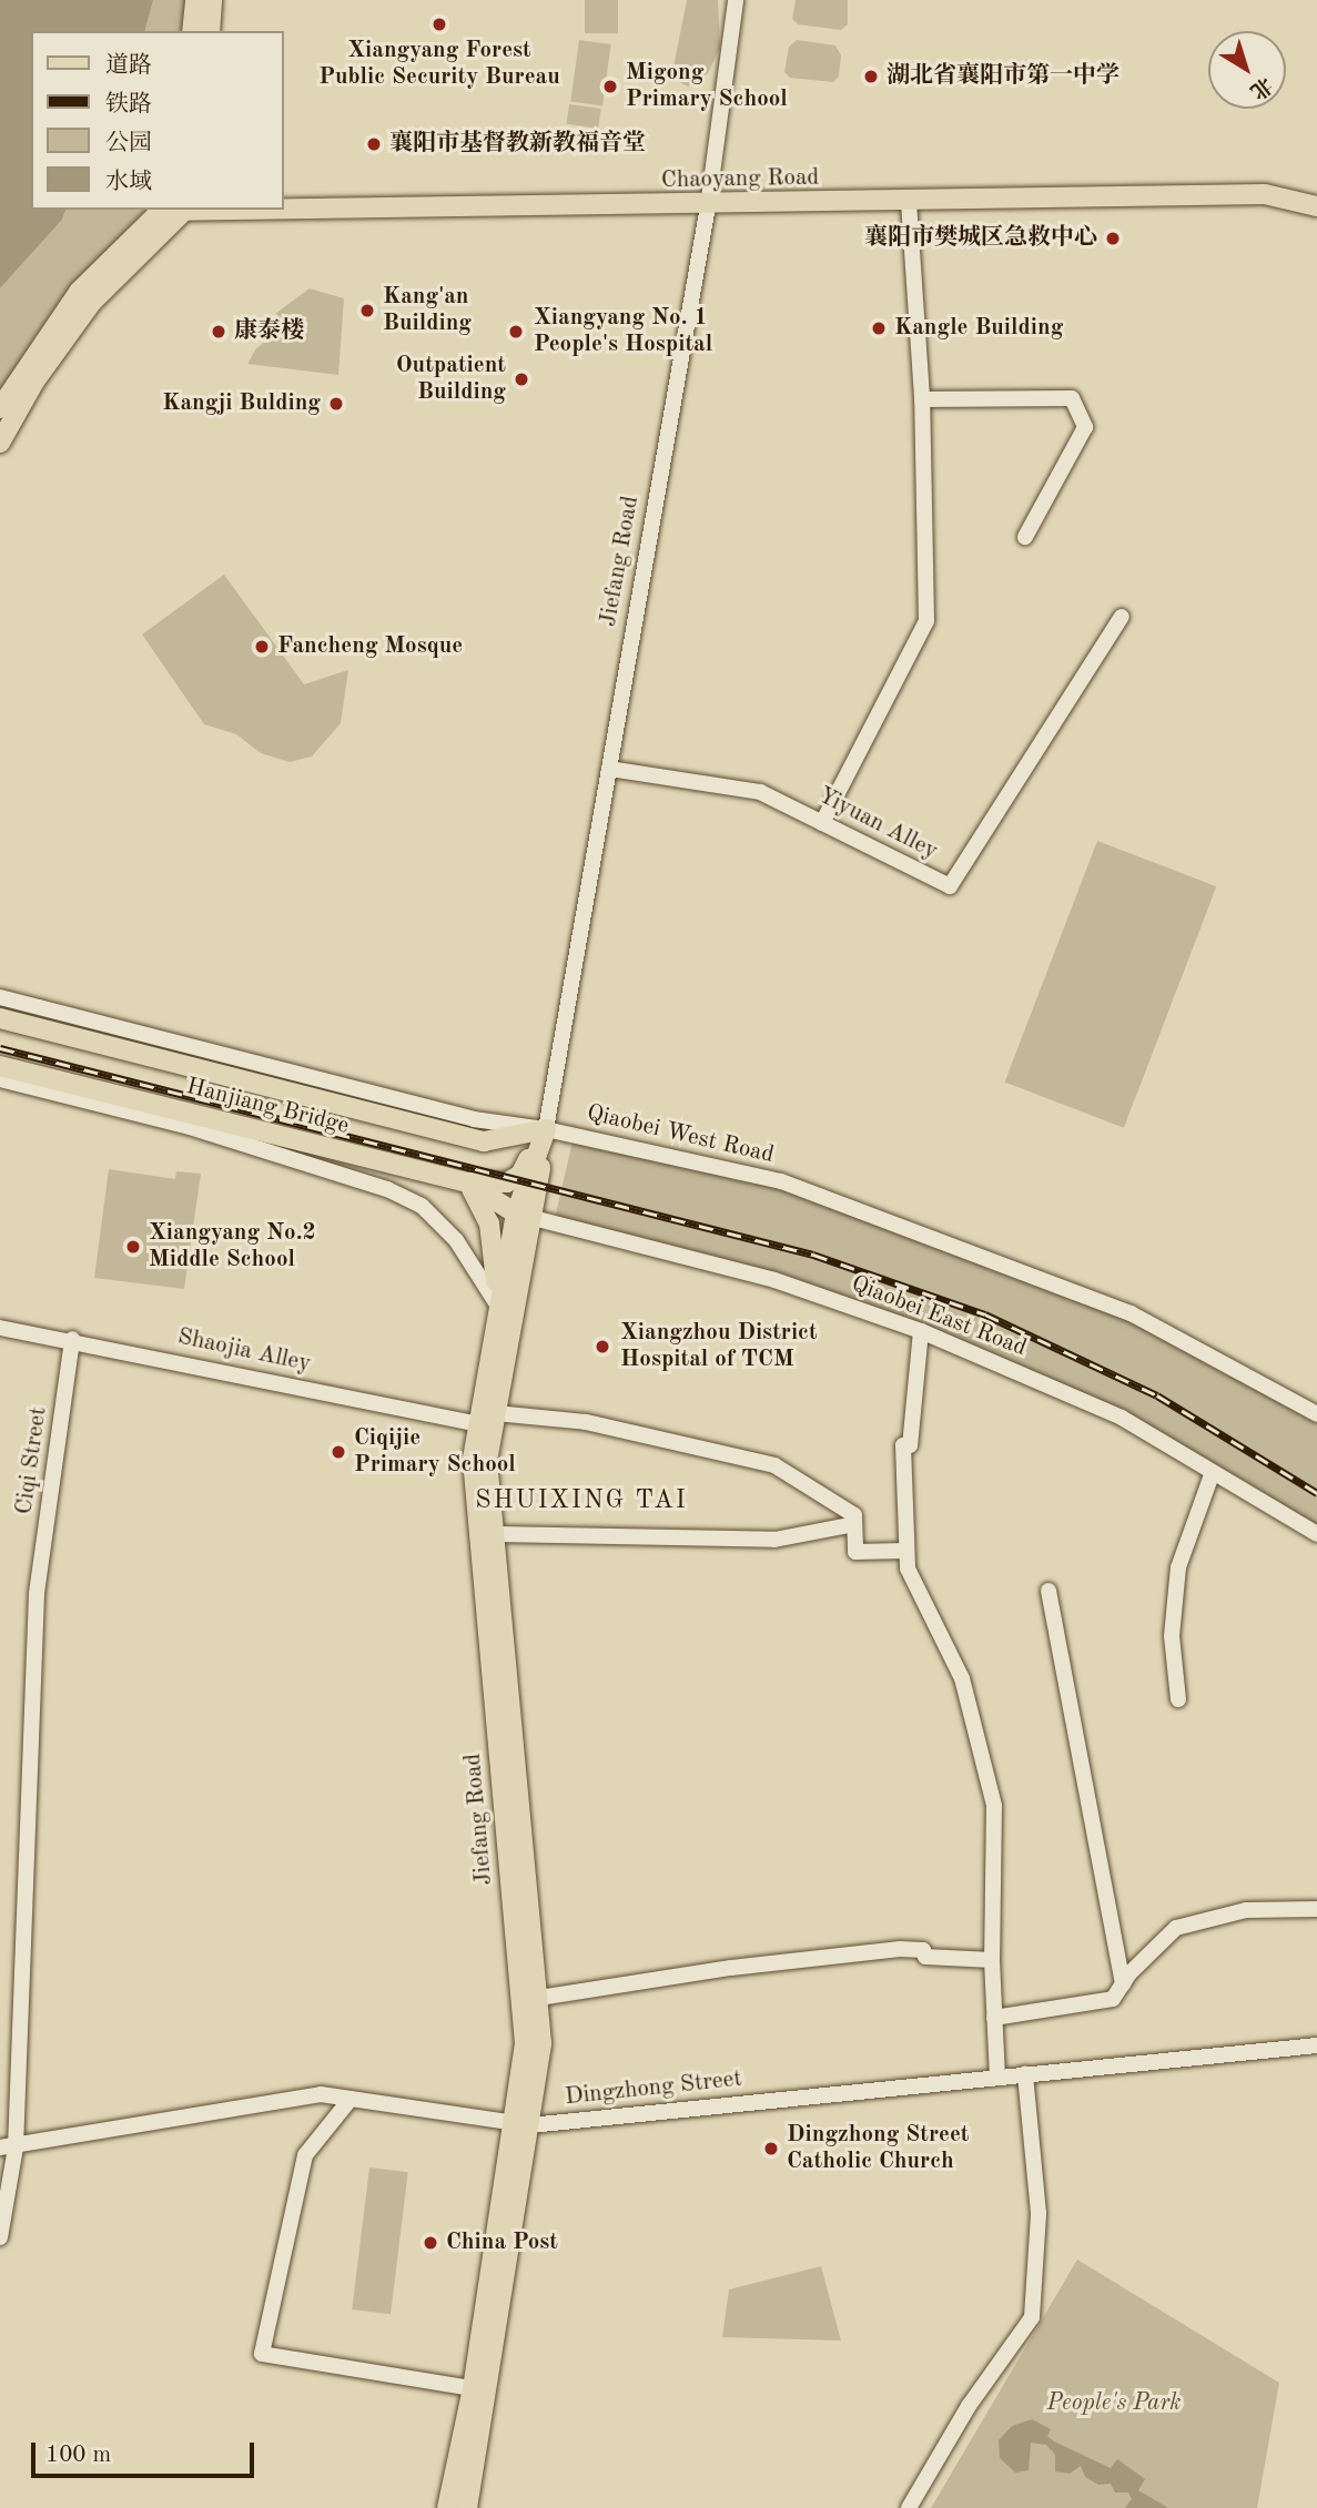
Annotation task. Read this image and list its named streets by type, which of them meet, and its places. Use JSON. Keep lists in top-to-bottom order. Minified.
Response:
{"streets":{"main road":["Chaoyang Road","Jiefang Road","Hanjiang Bridge"],"street":["Yiyuan Alley","Qiaobei West Road","Qiaobei East Road","Shaojia Alley","Ciqi Street","Dingzhong Street"]},"crossings":[["Chaoyang Road","Jiefang Road"],["Jiefang Road","Yiyuan Alley"],["Jiefang Road","Hanjiang Bridge"],["Jiefang Road","Qiaobei West Road"],["Jiefang Road","Qiaobei East Road"],["Jiefang Road","Shaojia Alley"],["Jiefang Road","Dingzhong Street"],["Hanjiang Bridge","Qiaobei West Road"],["Hanjiang Bridge","Qiaobei East Road"],["Shaojia Alley","Ciqi Street"],["Ciqi Street","Dingzhong Street"]],"districts":["SHUIXING TAI"],"parks":["People's Park"],"places":["Xiangyang Forest Public Security Bureau","湖北省襄阳市第一中学","Migong Primary School","襄阳市基督教新教福音堂","襄阳市樊城区急救中心","Kang'an Building","Kangle Building","康泰楼","Xiangyang No. 1 People's Hospital","Outpatient Building","Kangji Bulding","Fancheng Mosque","Xiangyang No.2 Middle School","Xiangzhou District Hospital of TCM","Ciqijie Primary School","Dingzhong Street Catholic Church","China Post"],"legend":["道路","铁路","公园","水域"],"scale_bar":"100 m","north":"bottom right"}
